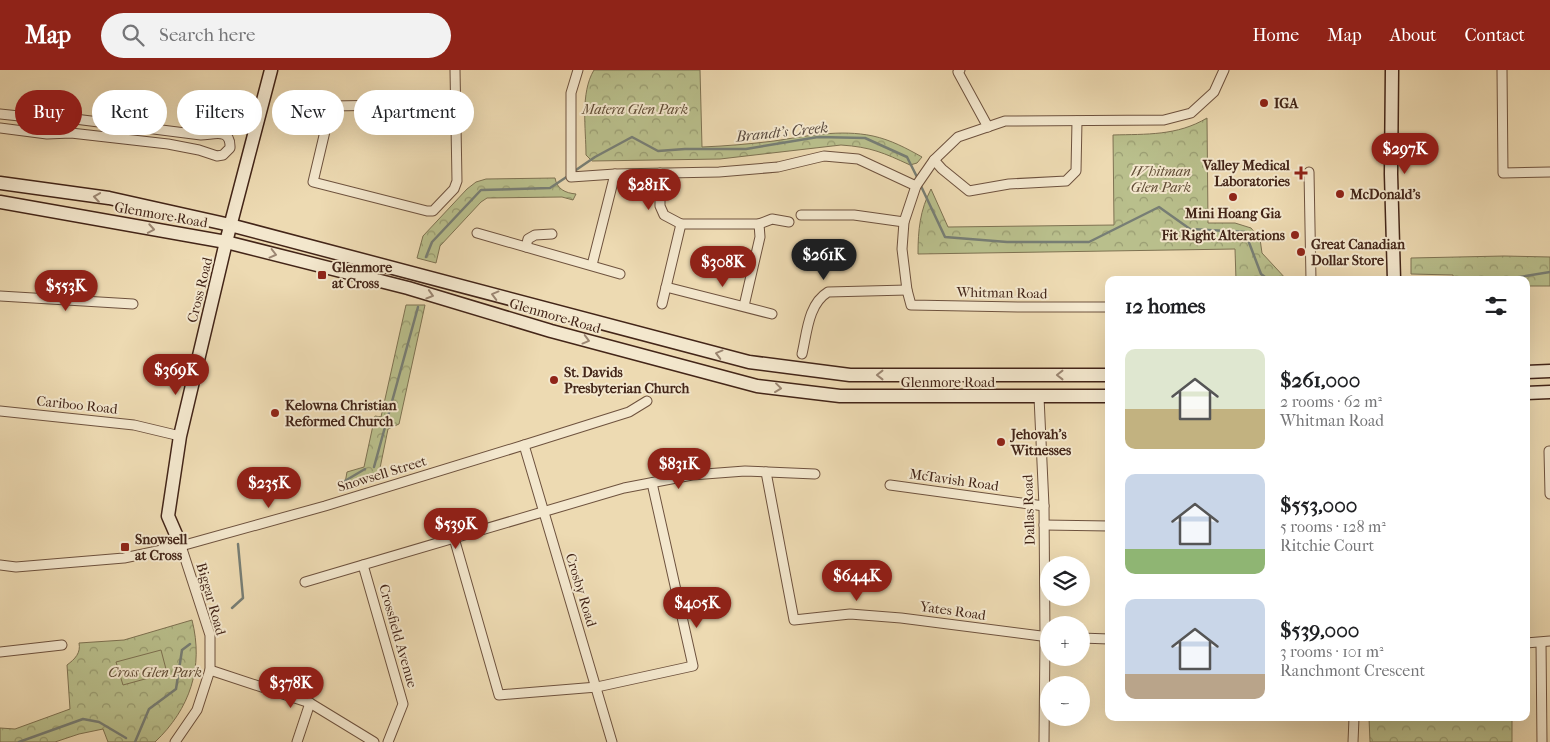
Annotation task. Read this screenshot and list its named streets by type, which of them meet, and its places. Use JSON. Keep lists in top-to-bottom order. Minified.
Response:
{"streets":{"main road":["Glenmore Road","Cross Road"],"street":["Whitman Road","Cariboo Road","Snowsell Street","McTavish Road","Dallas Road","Crosby Road","Biggar Road","Yates Road","Crossfield Avenue"]},"crossings":[["Glenmore Road","Cross Road"],["Glenmore Road","Dallas Road"],["Cross Road","Cariboo Road"],["Cross Road","Snowsell Street"],["Cross Road","Biggar Road"],["Snowsell Street","Crosby Road"],["Snowsell Street","Biggar Road"],["McTavish Road","Dallas Road"]],"water":["Brandt's Creek"],"parks":["Matera Glen Park","Whitman Glen Park","Cross Glen Park"],"places":{"other":["IGA","McDonald's","Mini Hoang Gia","Fit Right Alterations","Great Canadian Dollar Store","St. Davids Presbyterian Church","Kelowna Christian Reformed Church","Jehovah's Witnesses"],"health":["Valley Medical Laboratories"],"transit":["Glenmore at Cross","Snowsell at Cross"]},"page":{"header":"Map","search":"Search here","nav":["Home","Map","About","Contact"],"chip":["Buy","Rent","Filters","New","Apartment"],"price":["$297K","$281K","$261K","$308K","$553K","$369K","$831K","$235K","$539K","$644K","$405K","$378K"],"heading":"12 homes","list":[{"name":"$261,000","note":"2 rooms · 62 m² · Whitman Road"},{"name":"$553,000","note":"5 rooms · 128 m² · Ritchie Court"},{"name":"$539,000","note":"3 rooms · 101 m² · Ranchmont Crescent"}],"map_buttons":["+","−"]}}
